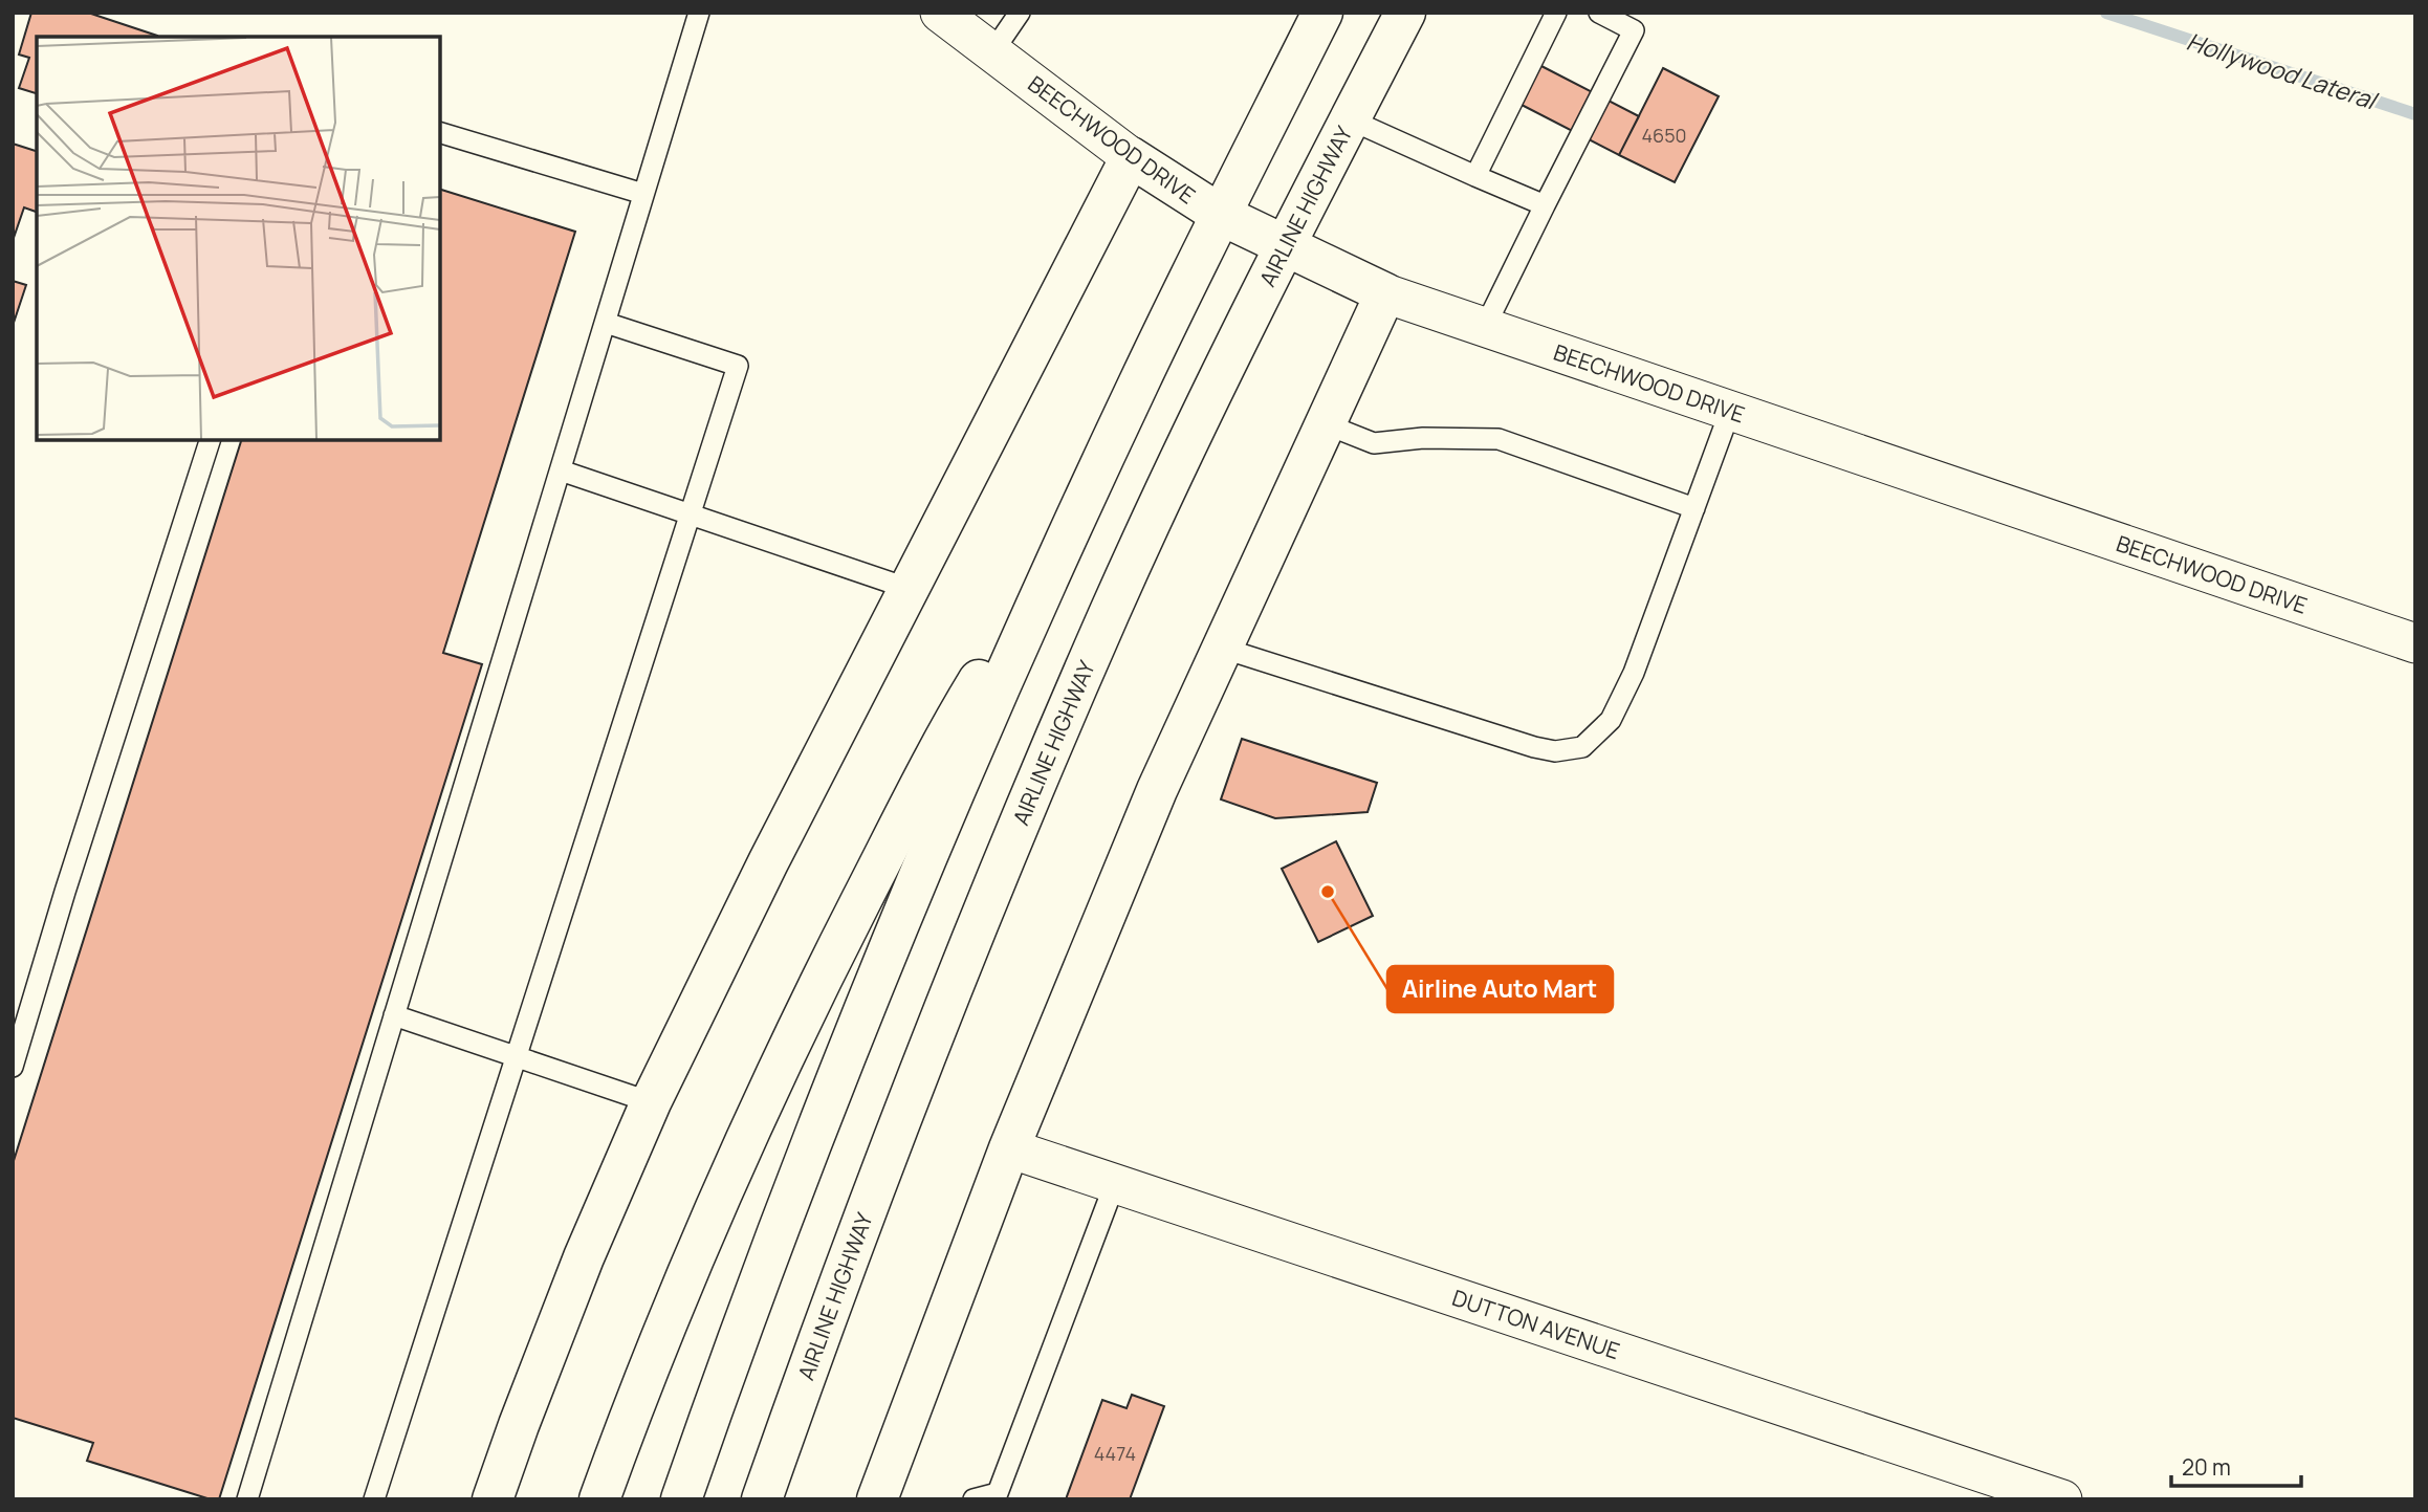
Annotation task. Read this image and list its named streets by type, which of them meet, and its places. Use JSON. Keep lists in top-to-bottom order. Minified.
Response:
{"streets":{"main road":["BEECHWOOD DRIVE","AIRLINE HIGHWAY"],"street":["DUTTON AVENUE"]},"crossings":[["BEECHWOOD DRIVE","AIRLINE HIGHWAY"]],"water":["Hollywood Lateral"],"places":["Airline Auto Mart"],"house_numbers":["4650","4474"],"scale_bar":"20 m"}
